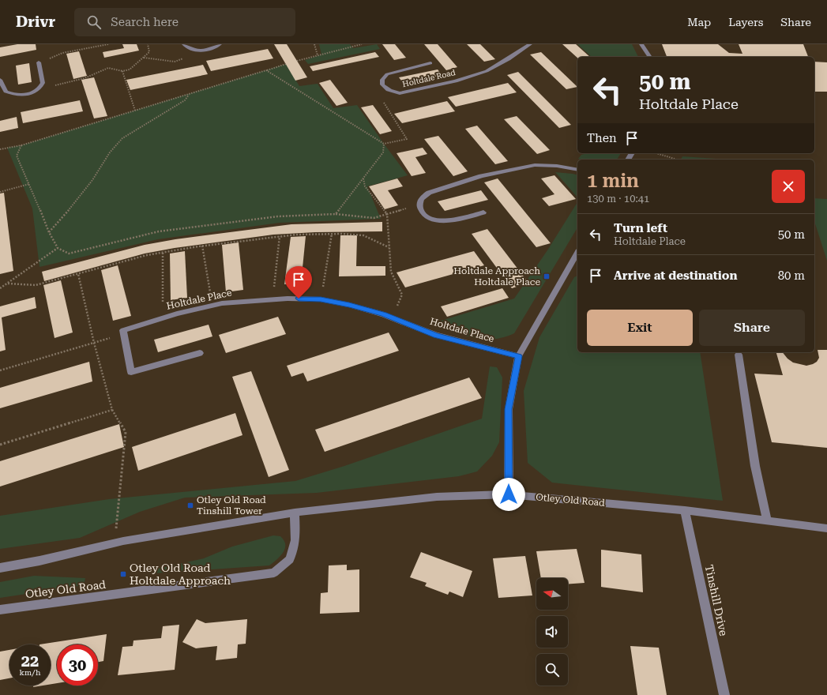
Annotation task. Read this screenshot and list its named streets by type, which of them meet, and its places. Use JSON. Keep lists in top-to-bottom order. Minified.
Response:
{"streets":{"street":["Holtdale Road","Holtdale Place","Otley Old Road","Tinshill Drive"]},"crossings":[["Otley Old Road","Tinshill Drive"]],"places":{"transit":["Holtdale Approach Holtdale Place","Otley Old Road Tinshill Tower","Otley Old Road Holtdale Approach"]},"north":"left","page":{"header":"Drivr","search":"Search here","nav":["Map","Layers","Share"],"turn":["50 m","Holtdale Place"],"then":"Then","heading":["1 min","130 m · 10:41"],"list":[{"name":"Turn left","note":"Holtdale Place","value":"50 m"},{"name":"Arrive at destination","value":"80 m"}],"buttons":["Exit","Share"],"speed":"22 km/h","limit":"30"}}
